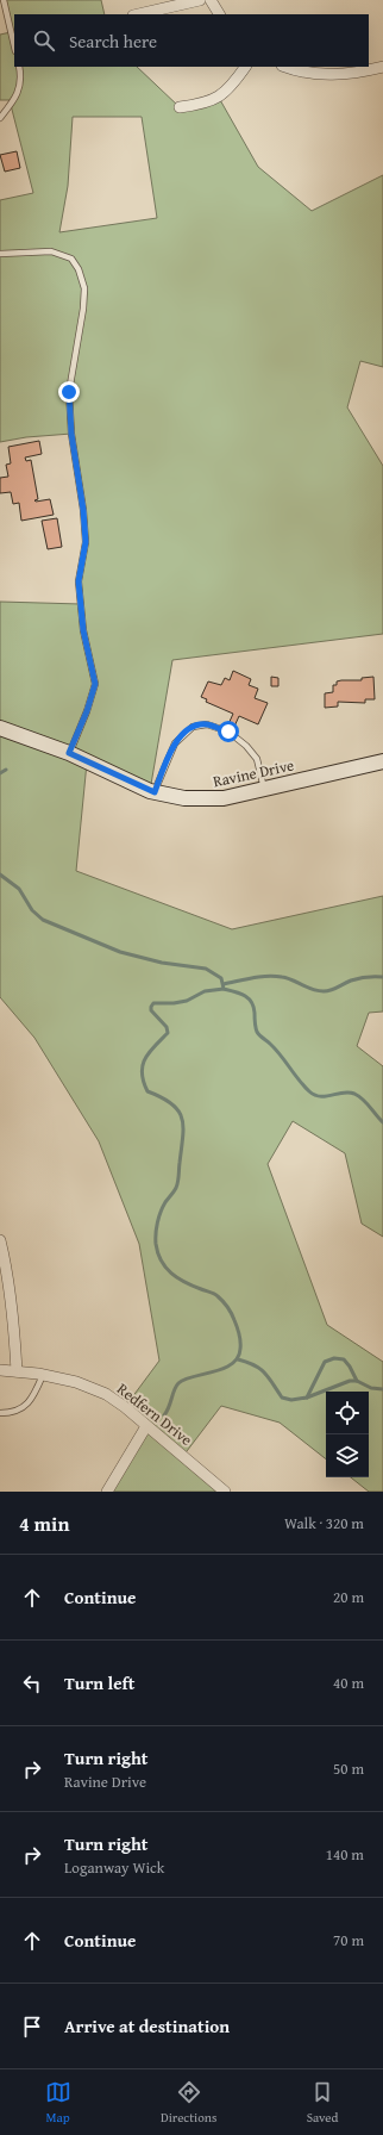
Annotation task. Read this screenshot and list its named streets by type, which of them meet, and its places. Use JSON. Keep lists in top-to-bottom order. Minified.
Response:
{"streets":{"street":["Ravine Drive","Redfern Drive"]},"page":{"search":"Search here","heading":["4 min","Walk · 320 m"],"list":[["Continue","20 m"],["Turn left","40 m"],["Turn right","Ravine Drive","50 m"],["Turn right","Loganway Wick","140 m"],["Continue","70 m"],"Arrive at destination"],"nav":["Map","Directions","Saved"]}}
